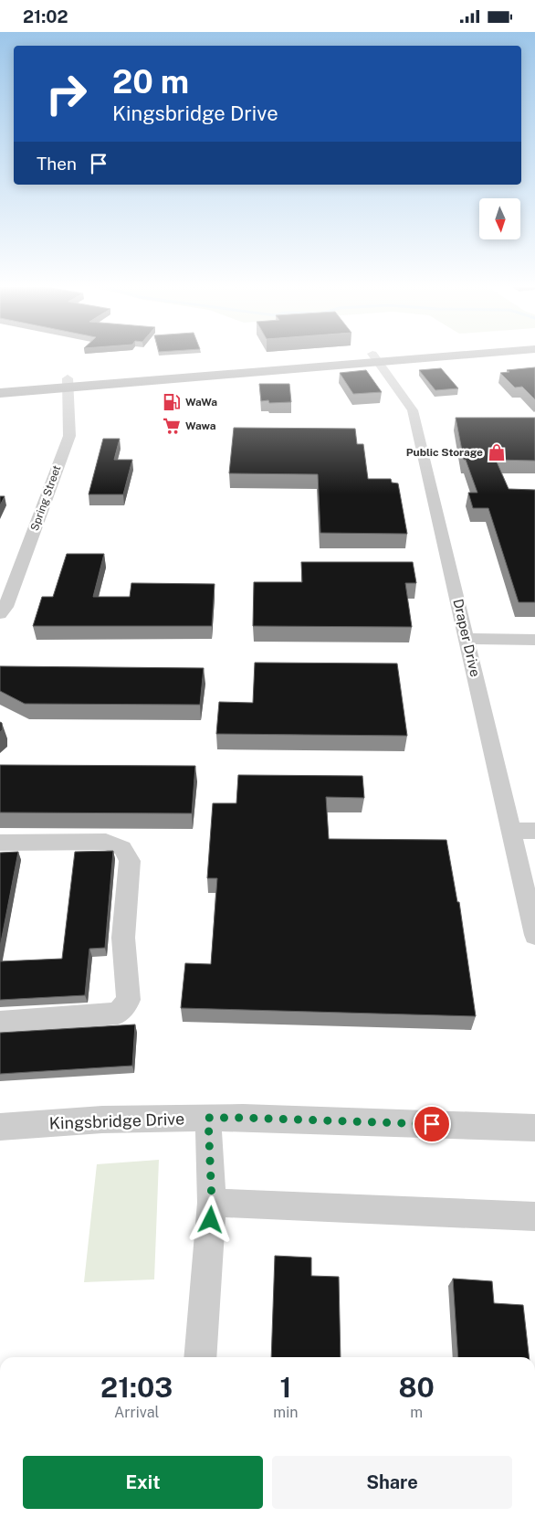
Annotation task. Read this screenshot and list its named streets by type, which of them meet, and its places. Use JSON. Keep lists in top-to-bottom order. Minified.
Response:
{"streets":{"street":["Spring Street","Draper Drive","Kingsbridge Drive"]},"places":{"fuel station":["WaWa"],"supermarket":["Wawa"],"shop":["Public Storage"]},"north":"bottom","page":{"status":"21:02","turn":["20 m","Kingsbridge Drive"],"then":"Then","eta":["21:03","Arrival","1","min","80","m"],"buttons":["Exit","Share"]}}
